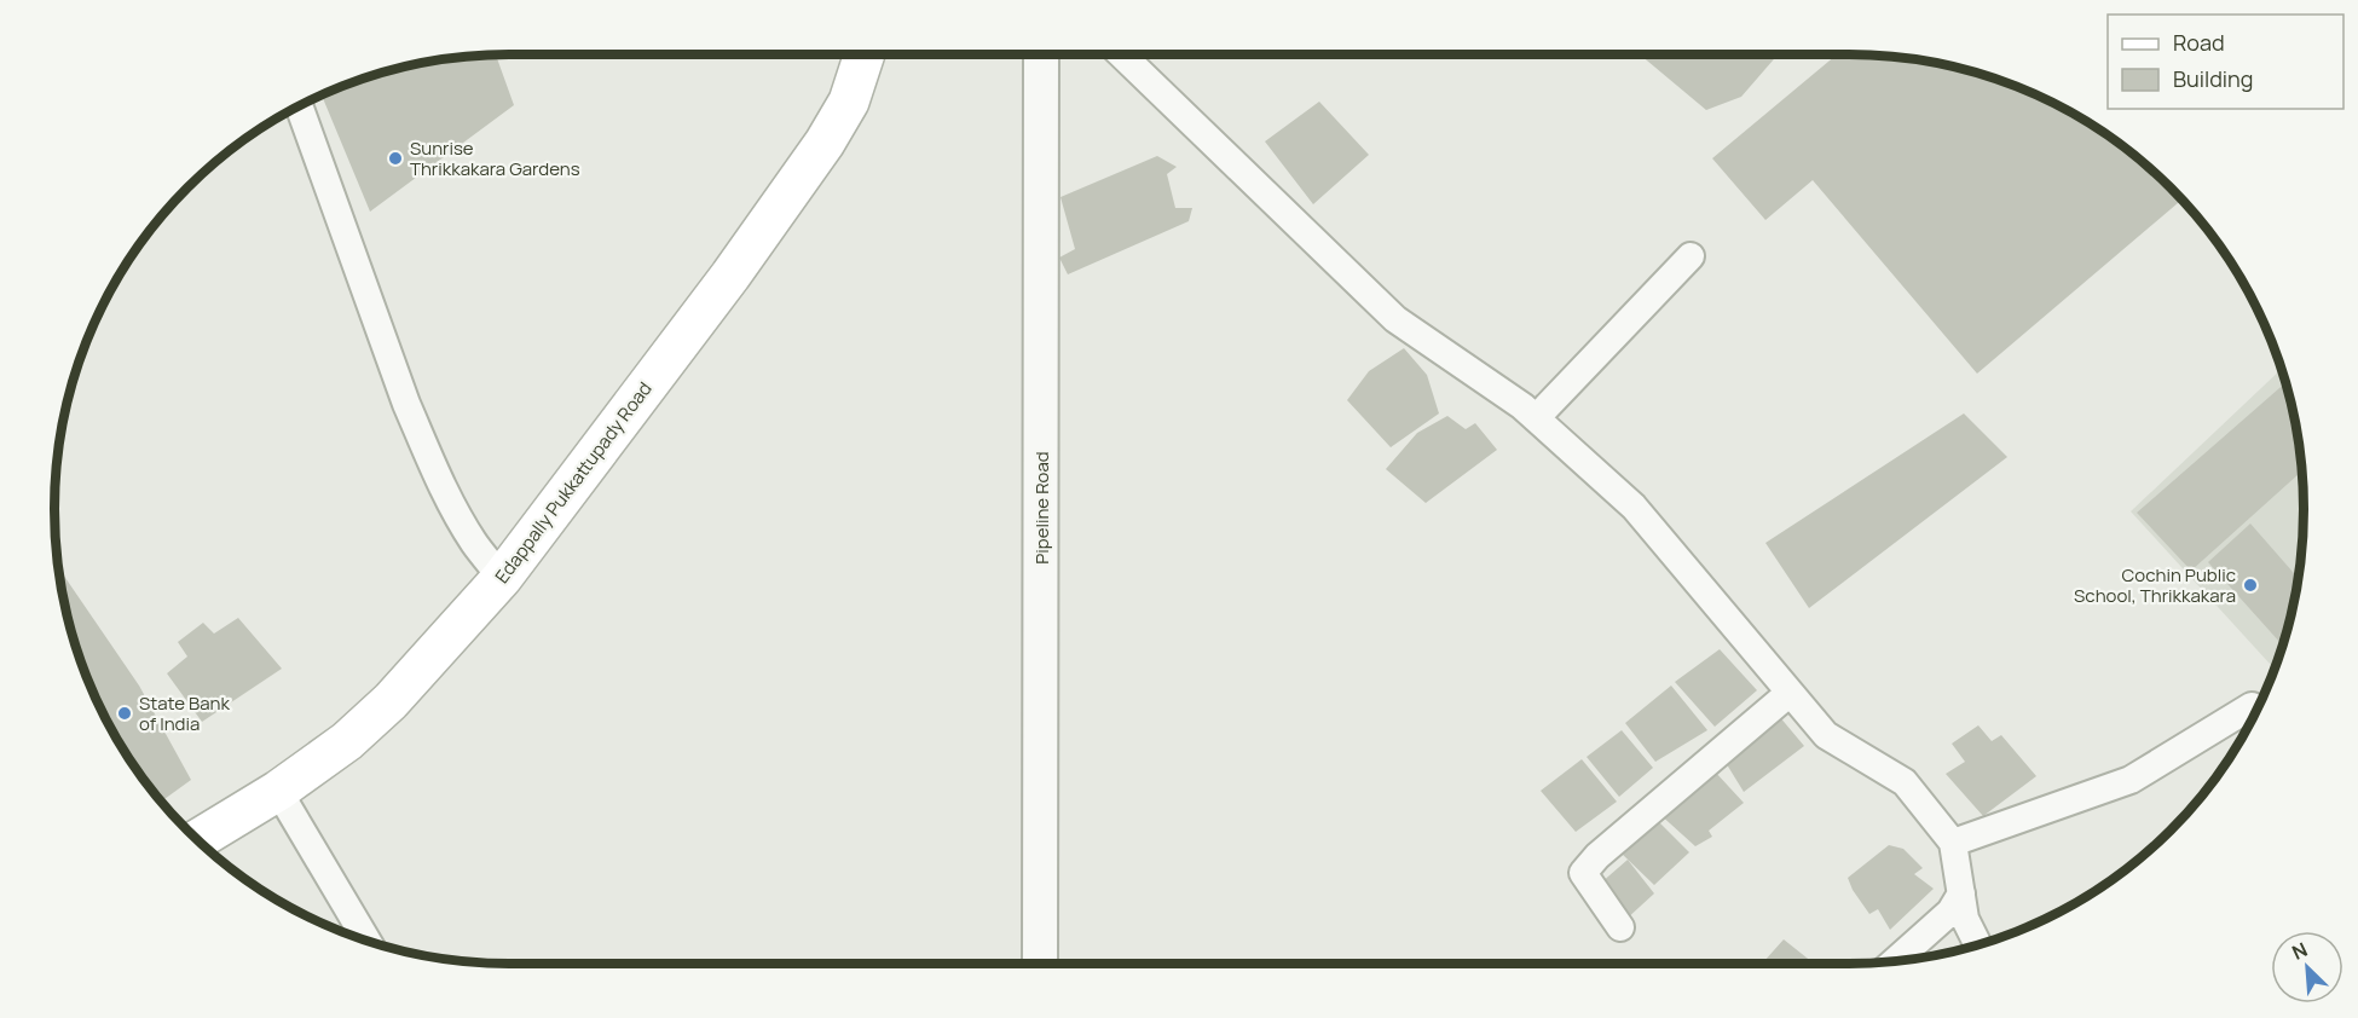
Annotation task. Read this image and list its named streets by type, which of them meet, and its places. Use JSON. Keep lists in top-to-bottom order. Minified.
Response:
{"streets":{"main road":["Edappally Pukkattupady Road"],"street":["Pipeline Road"]},"places":["Sunrise Thrikkakara Gardens","Cochin Public School, Thrikkakara","State Bank of India"],"legend":["Road","Building"],"north":"top left"}
